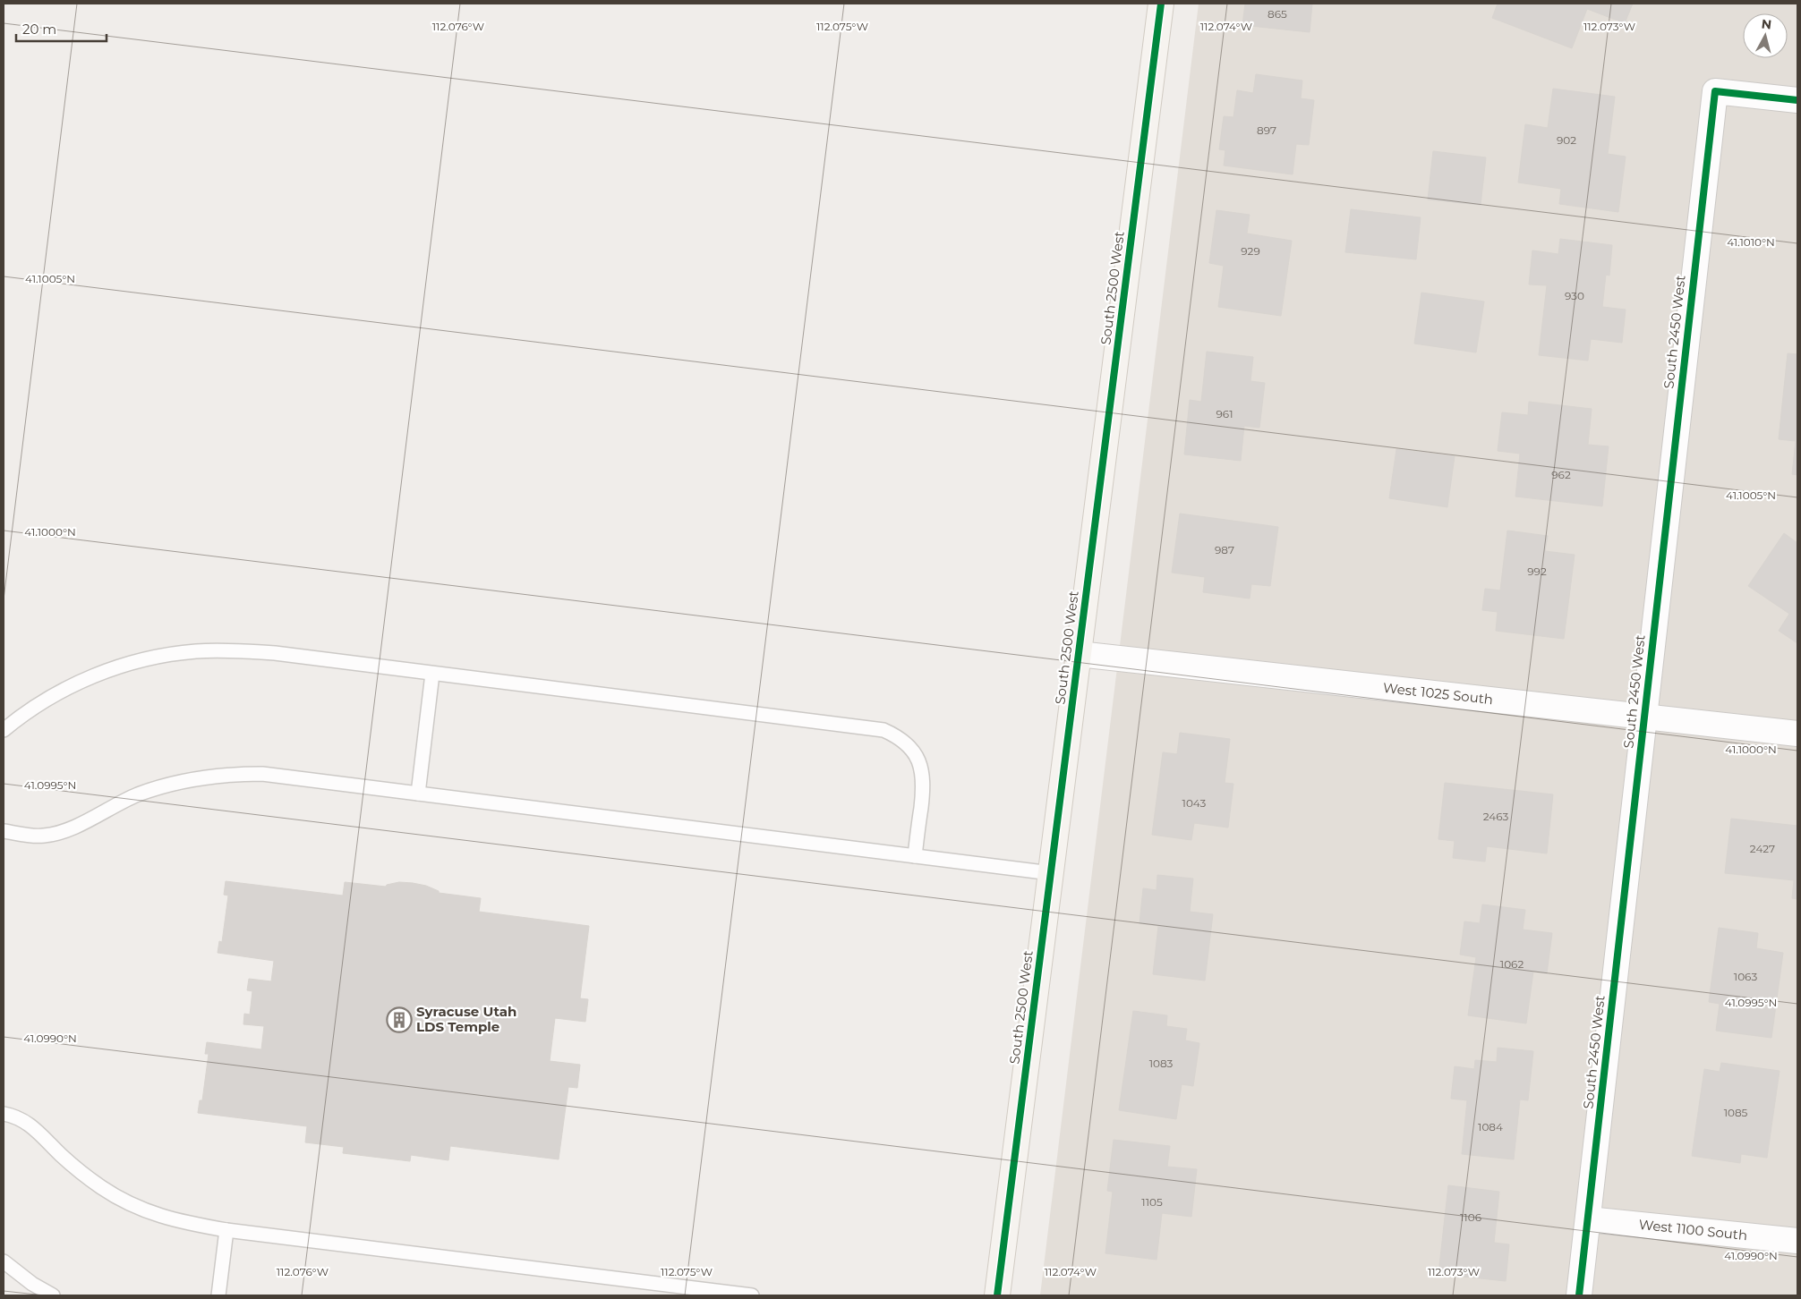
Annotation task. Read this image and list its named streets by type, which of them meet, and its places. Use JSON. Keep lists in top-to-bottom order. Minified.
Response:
{"streets":{"street":["South 2500 West","South 2450 West","West 1025 South","West 1100 South"]},"crossings":[["South 2500 West","West 1025 South"],["South 2450 West","West 1025 South"],["South 2450 West","West 1100 South"]],"places":{"building":["Syracuse Utah LDS Temple"]},"house_numbers":["865","897","902","929","930","961","962","987","992","1043","2463","2427","1062","1063","1083","1085","1084","1105","1106"],"scale_bar":"20 m","north":"top","coordinates":["112.076°W","112.075°W","112.074°W","112.073°W","41.1010°N","41.1005°N","41.1000°N","41.0995°N","41.0990°N"]}
